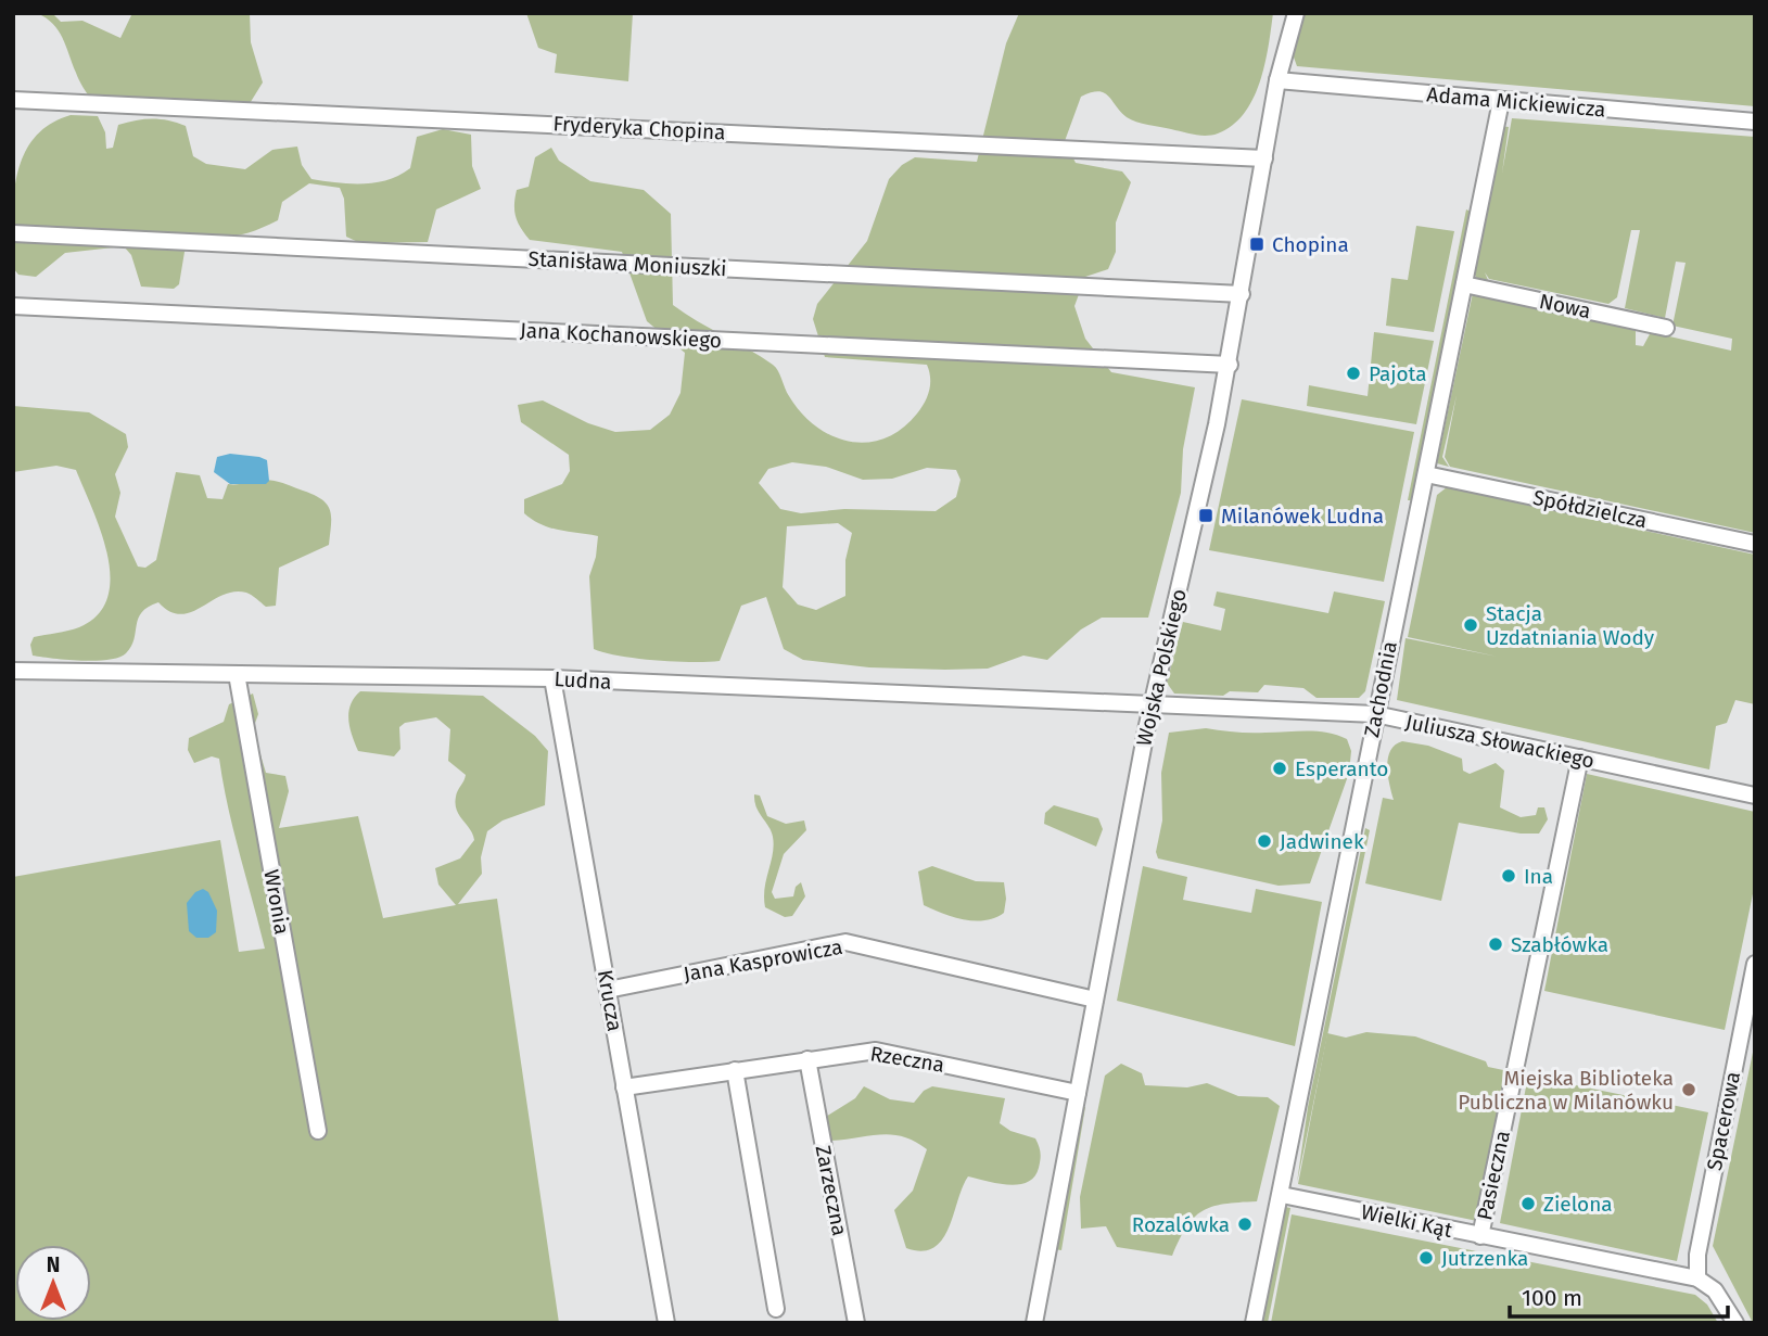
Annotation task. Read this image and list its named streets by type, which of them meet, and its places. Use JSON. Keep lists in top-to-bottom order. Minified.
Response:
{"streets":{"street":["Adama Mickiewicza","Fryderyka Chopina","Stanisława Moniuszki","Nowa","Jana Kochanowskiego","Spółdzielcza","Wojska Polskiego","Ludna","Zachodnia","Juliusza Słowackiego","Wronia","Jana Kasprowicza","Krucza","Rzeczna","Spacerowa","Pasieczna","Zarzeczna","Wielki Kąt"]},"crossings":[["Adama Mickiewicza","Wojska Polskiego"],["Adama Mickiewicza","Zachodnia"],["Fryderyka Chopina","Wojska Polskiego"],["Stanisława Moniuszki","Wojska Polskiego"],["Nowa","Zachodnia"],["Jana Kochanowskiego","Wojska Polskiego"],["Spółdzielcza","Zachodnia"],["Wojska Polskiego","Ludna"],["Wojska Polskiego","Juliusza Słowackiego"],["Wojska Polskiego","Jana Kasprowicza"],["Wojska Polskiego","Rzeczna"],["Ludna","Juliusza Słowackiego"],["Ludna","Wronia"],["Ludna","Krucza"],["Zachodnia","Juliusza Słowackiego"],["Zachodnia","Wielki Kąt"],["Juliusza Słowackiego","Pasieczna"],["Jana Kasprowicza","Krucza"],["Krucza","Rzeczna"],["Rzeczna","Zarzeczna"],["Spacerowa","Wielki Kąt"],["Pasieczna","Wielki Kąt"]],"places":{"transit":["Chopina","Milanówek Ludna"],"other":["Pajota","Stacja Uzdatniania Wody","Esperanto","Jadwinek","Ina","Szabłówka","Miejska Biblioteka Publiczna w Milanówku","Zielona","Rozalówka","Jutrzenka"]},"scale_bar":"100 m","north":"top"}
